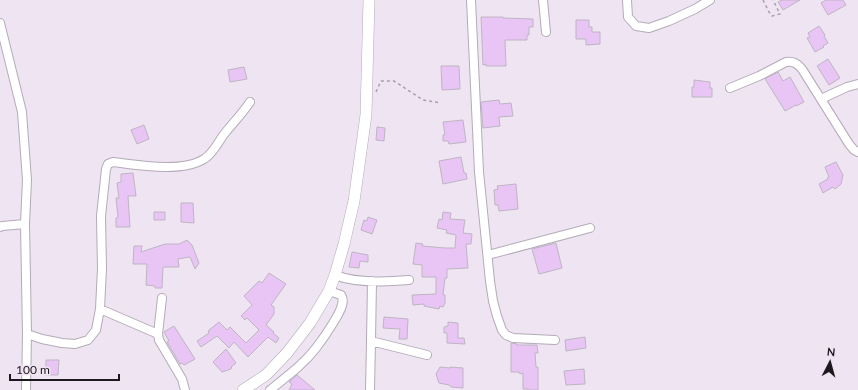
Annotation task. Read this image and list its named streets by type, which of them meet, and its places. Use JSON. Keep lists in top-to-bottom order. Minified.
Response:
{"scale_bar":"100 m","north":"top"}
